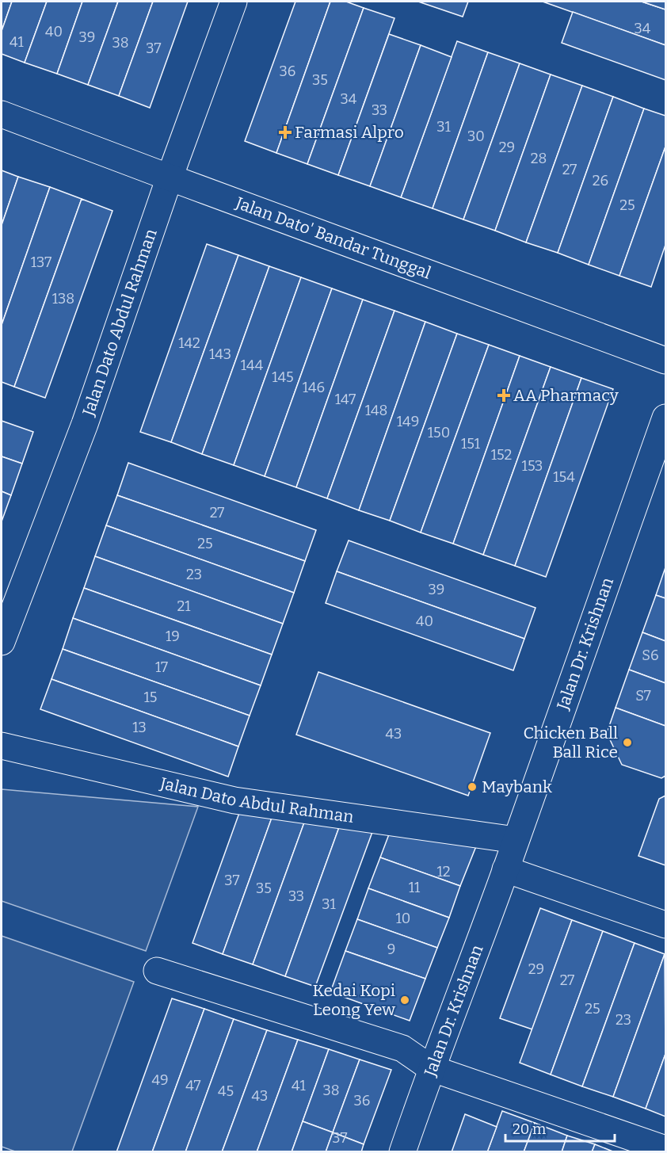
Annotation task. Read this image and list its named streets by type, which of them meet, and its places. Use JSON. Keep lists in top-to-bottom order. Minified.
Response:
{"streets":{"main road":["Jalan Dato' Bandar Tunggal","Jalan Dato Abdul Rahman","Jalan Dr. Krishnan"]},"crossings":[["Jalan Dato' Bandar Tunggal","Jalan Dato Abdul Rahman"],["Jalan Dato Abdul Rahman","Jalan Dr. Krishnan"]],"places":{"health":["Farmasi Alpro","AA Pharmacy"],"other":["Chicken Ball Ball Rice","Maybank","Kedai Kopi Leong Yew"]},"house_numbers":["34","40","39","41","38","37","36","35","34","33","31","30","29","28","27","26","25","137","138","142","143","144","145","146","147","148","149","150","151","152","153","154","27","25","23","39","21","40","19","S6","17","S7","15","13","43","12","37","11","35","33","31","10","9","29","27","25","23","49","47","41","38","45","43","36","37"],"scale_bar":"20 m"}
